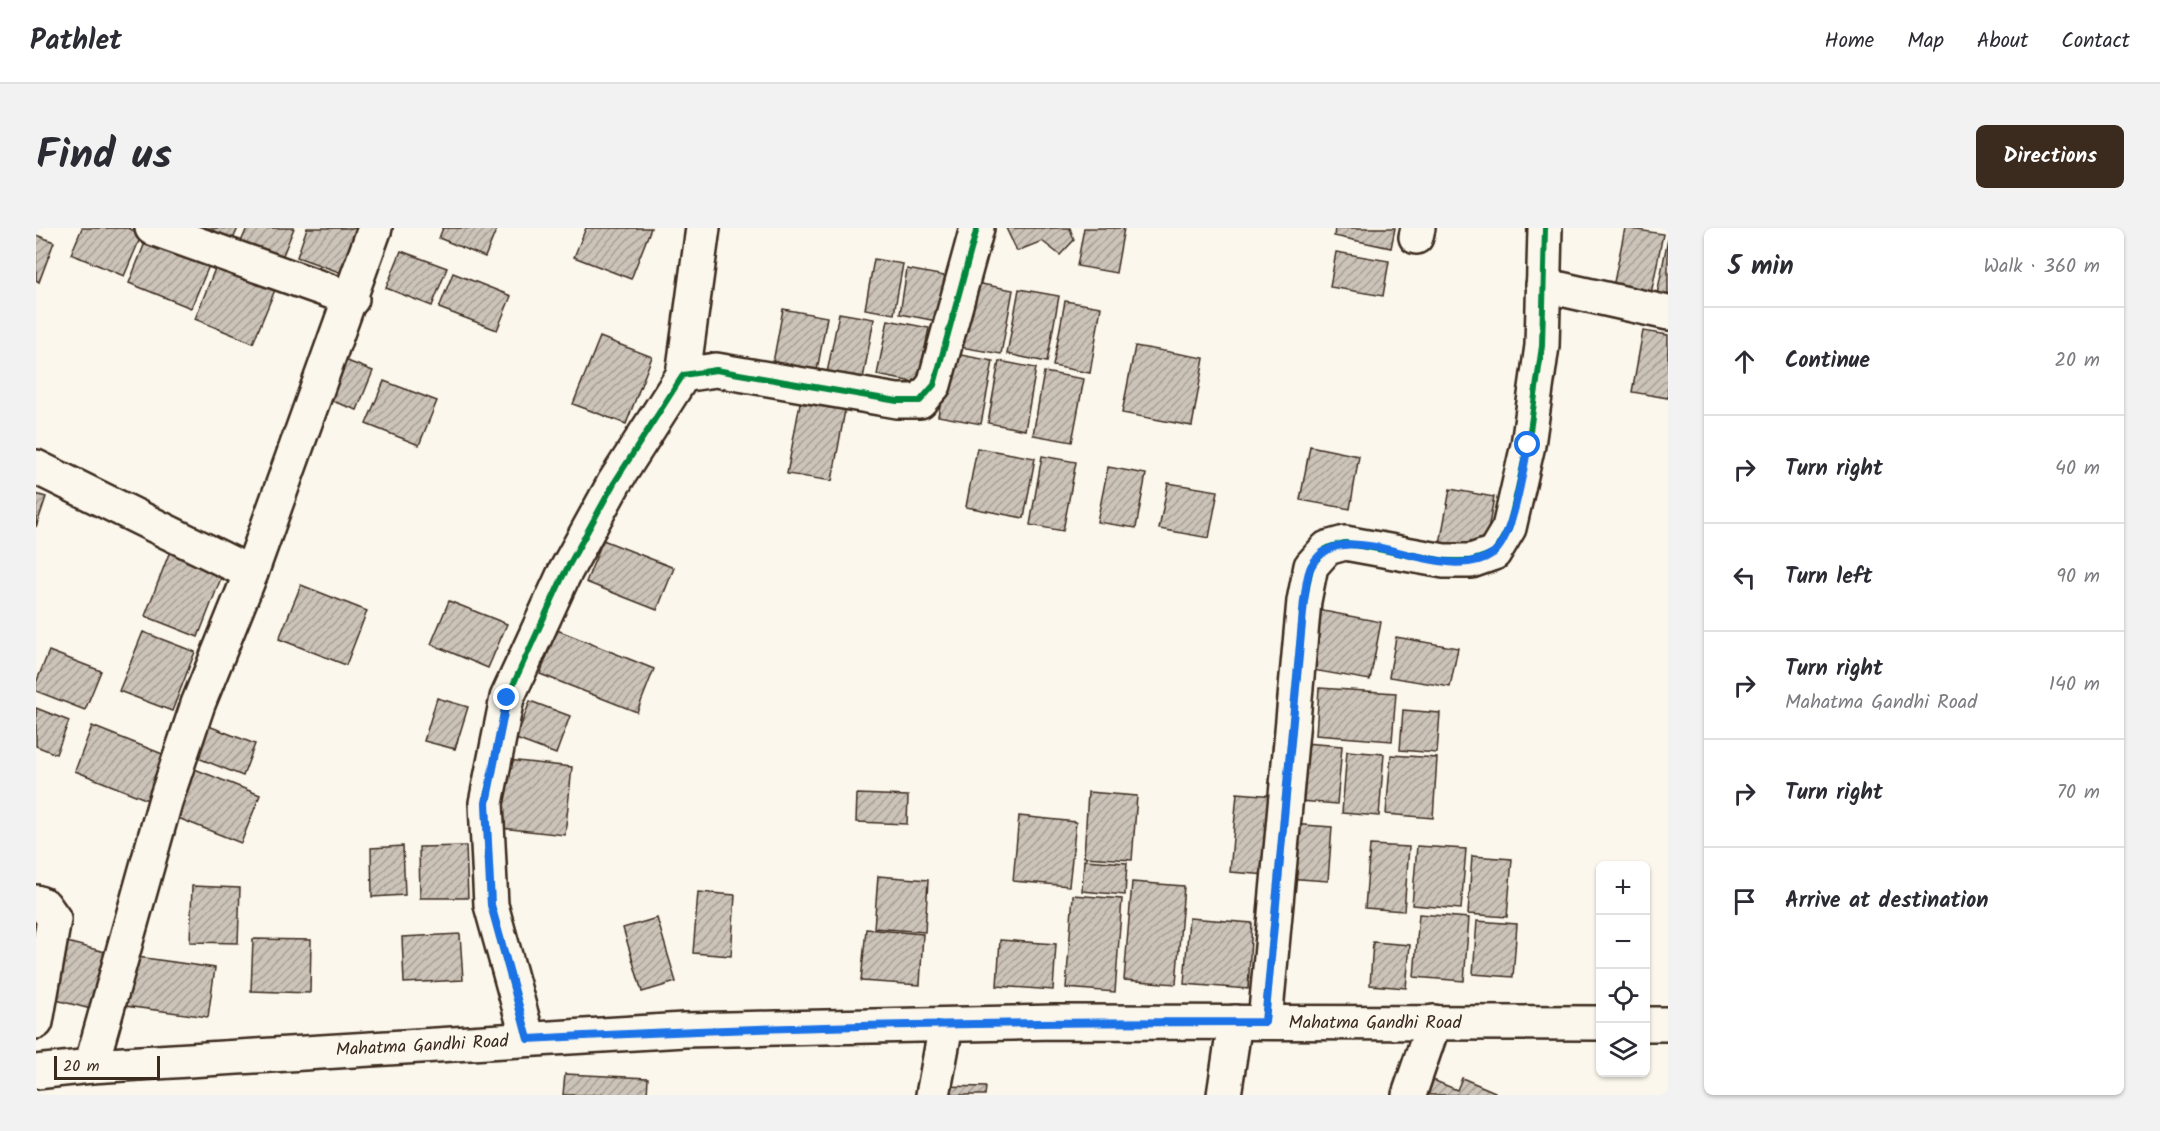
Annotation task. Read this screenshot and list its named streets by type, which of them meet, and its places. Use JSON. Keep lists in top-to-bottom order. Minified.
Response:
{"streets":{"street":["Mahatma Gandhi Road"]},"scale_bar":"20 m","page":{"header":"Pathlet","nav":["Home","Map","About","Contact"],"title":"Find us","buttons":"Directions","heading":["5 min","Walk · 360 m"],"list":[["Continue","20 m"],["Turn right","40 m"],["Turn left","90 m"],["Turn right","Mahatma Gandhi Road","140 m"],["Turn right","70 m"],"Arrive at destination"],"map_buttons":["+","−"],"scale":"20 m"}}
